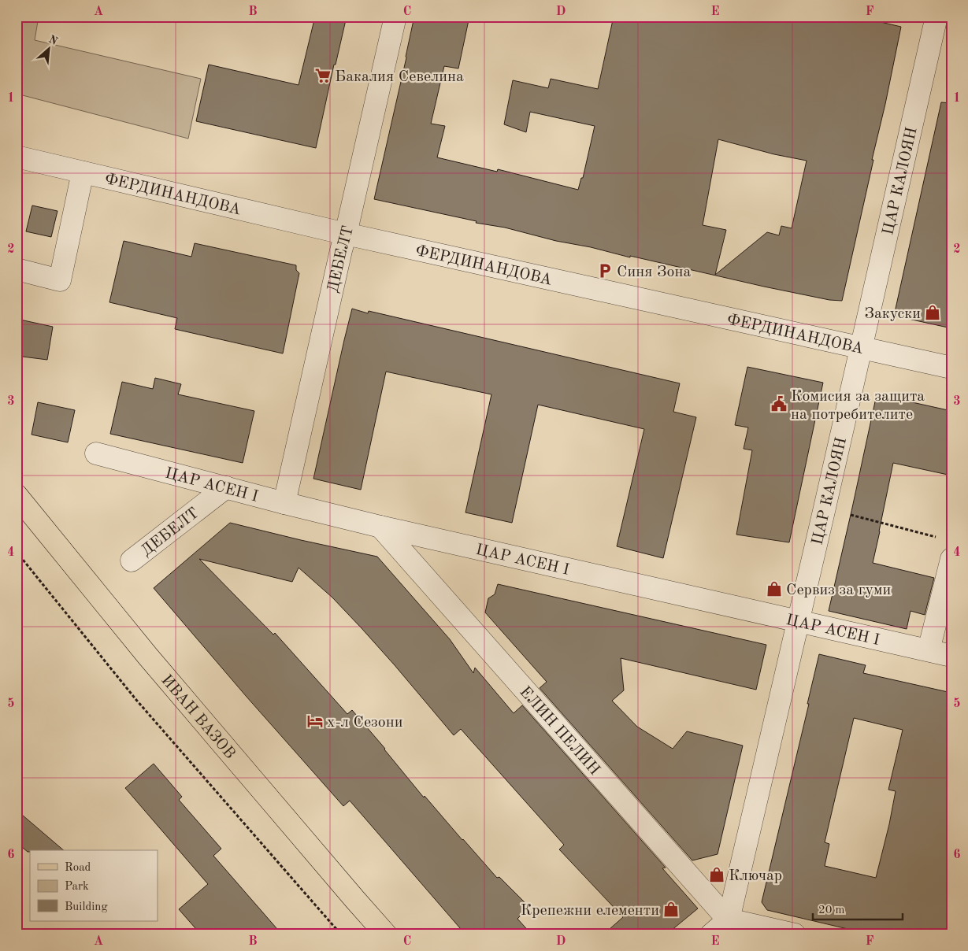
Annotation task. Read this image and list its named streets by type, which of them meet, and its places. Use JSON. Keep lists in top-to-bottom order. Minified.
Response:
{"streets":{"main road":["ИВАН ВАЗОВ"],"street":["ЦАР КАЛОЯН","ФЕРДИНАНДОВА","ДЕБЕЛТ","ЦАР АСЕН I","ЕЛИН ПЕЛИН"]},"crossings":[["ЦАР КАЛОЯН","ФЕРДИНАНДОВА"],["ЦАР КАЛОЯН","ЦАР АСЕН I"],["ЦАР КАЛОЯН","ЕЛИН ПЕЛИН"],["ФЕРДИНАНДОВА","ДЕБЕЛТ"],["ДЕБЕЛТ","ЦАР АСЕН I"],["ЦАР АСЕН I","ЕЛИН ПЕЛИН"]],"places":{"supermarket":["Бакалия Севелина"],"parking":["Синя Зона"],"shop":["Закуски","Сервиз за гуми","Ключар","Крепежни елементи"],"public building":["Комисия за защита на потребителите"],"hotel":["х-л Сезони"]},"legend":["Road","Park","Building"],"scale_bar":"20 m","north":"top right","grid":{"columns":["A","B","C","D","E","F"],"rows":["1","2","3","4","5","6"]}}
